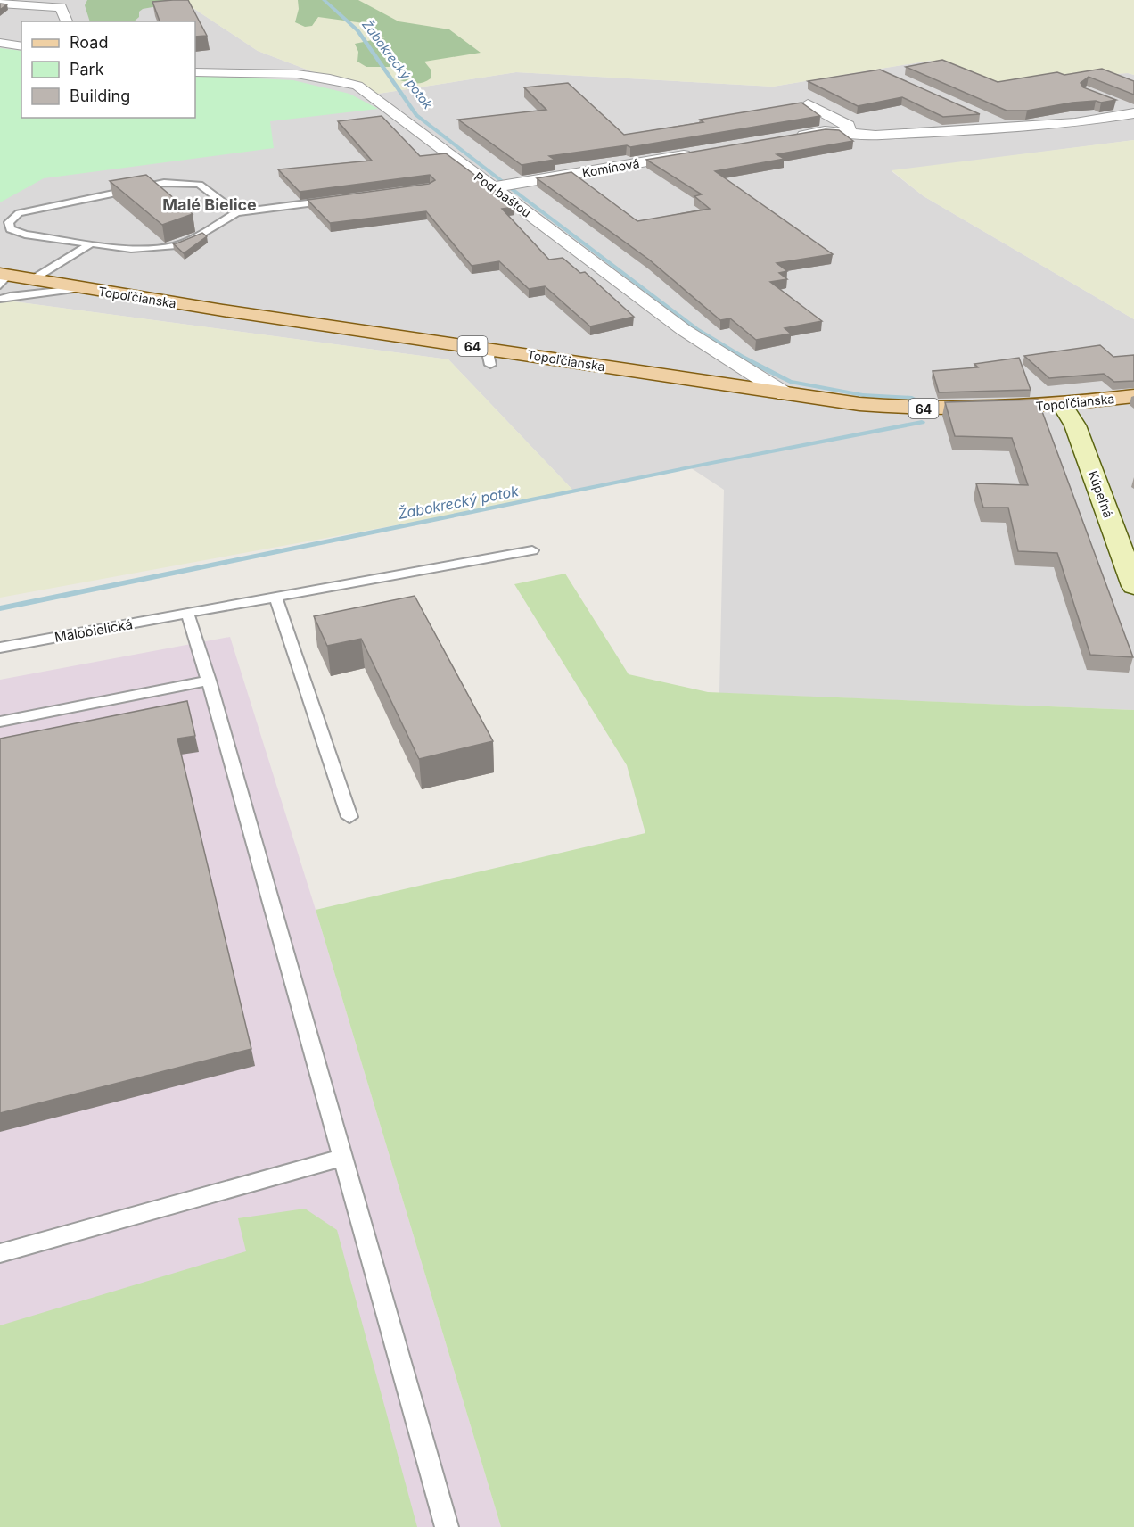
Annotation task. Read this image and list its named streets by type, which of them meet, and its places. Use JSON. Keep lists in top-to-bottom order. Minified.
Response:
{"streets":{"main road":["Topoľčianska","64"],"street":["Komínová","Pod baštou","Kúpeľná"],"lane":["Malobielická"]},"crossings":[["Komínová","Pod baštou"],["Pod baštou","Topoľčianska"],["Topoľčianska","Kúpeľná"]],"districts":["Malé Bielice"],"water":["Žabokrecký potok"],"legend":["Road","Park","Building"]}
